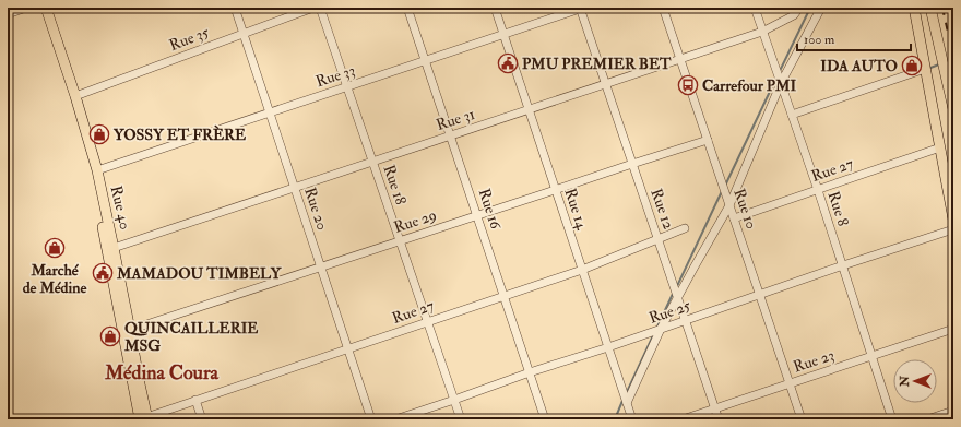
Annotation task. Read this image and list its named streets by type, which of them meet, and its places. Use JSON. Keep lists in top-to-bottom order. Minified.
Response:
{"streets":{"main road":["Rue 40"],"street":["Rue 35","Rue 33","Rue 31","Rue 27","Rue 18","Rue 20","Rue 16","Rue 14","Rue 12","Rue 10","Rue 8","Rue 29","Rue 25","Rue 23"]},"crossings":[["Rue 35","Rue 40"],["Rue 35","Rue 20"],["Rue 33","Rue 18"],["Rue 33","Rue 40"],["Rue 33","Rue 20"],["Rue 33","Rue 16"],["Rue 33","Rue 14"],["Rue 33","Rue 12"],["Rue 31","Rue 18"],["Rue 31","Rue 40"],["Rue 31","Rue 20"],["Rue 31","Rue 16"],["Rue 31","Rue 14"],["Rue 31","Rue 12"],["Rue 31","Rue 10"],["Rue 31","Rue 8"],["Rue 27","Rue 18"],["Rue 27","Rue 40"],["Rue 27","Rue 20"],["Rue 27","Rue 16"],["Rue 27","Rue 14"],["Rue 27","Rue 12"],["Rue 27","Rue 10"],["Rue 27","Rue 8"],["Rue 18","Rue 29"],["Rue 18","Rue 25"],["Rue 40","Rue 29"],["Rue 20","Rue 29"],["Rue 16","Rue 29"],["Rue 16","Rue 25"],["Rue 14","Rue 29"],["Rue 14","Rue 25"],["Rue 12","Rue 29"],["Rue 12","Rue 25"],["Rue 12","Rue 23"],["Rue 10","Rue 29"],["Rue 10","Rue 25"],["Rue 10","Rue 23"],["Rue 8","Rue 25"],["Rue 8","Rue 23"]],"districts":["Médina Coura"],"places":{"public building":["PMU PREMIER BET","MAMADOU TIMBELY"],"shop":["IDA AUTO","YOSSY ET FRÈRE","Marché de Médine","QUINCAILLERIE MSG"],"bus stop":["Carrefour PMI"]},"scale_bar":"100 m","north":"left"}
